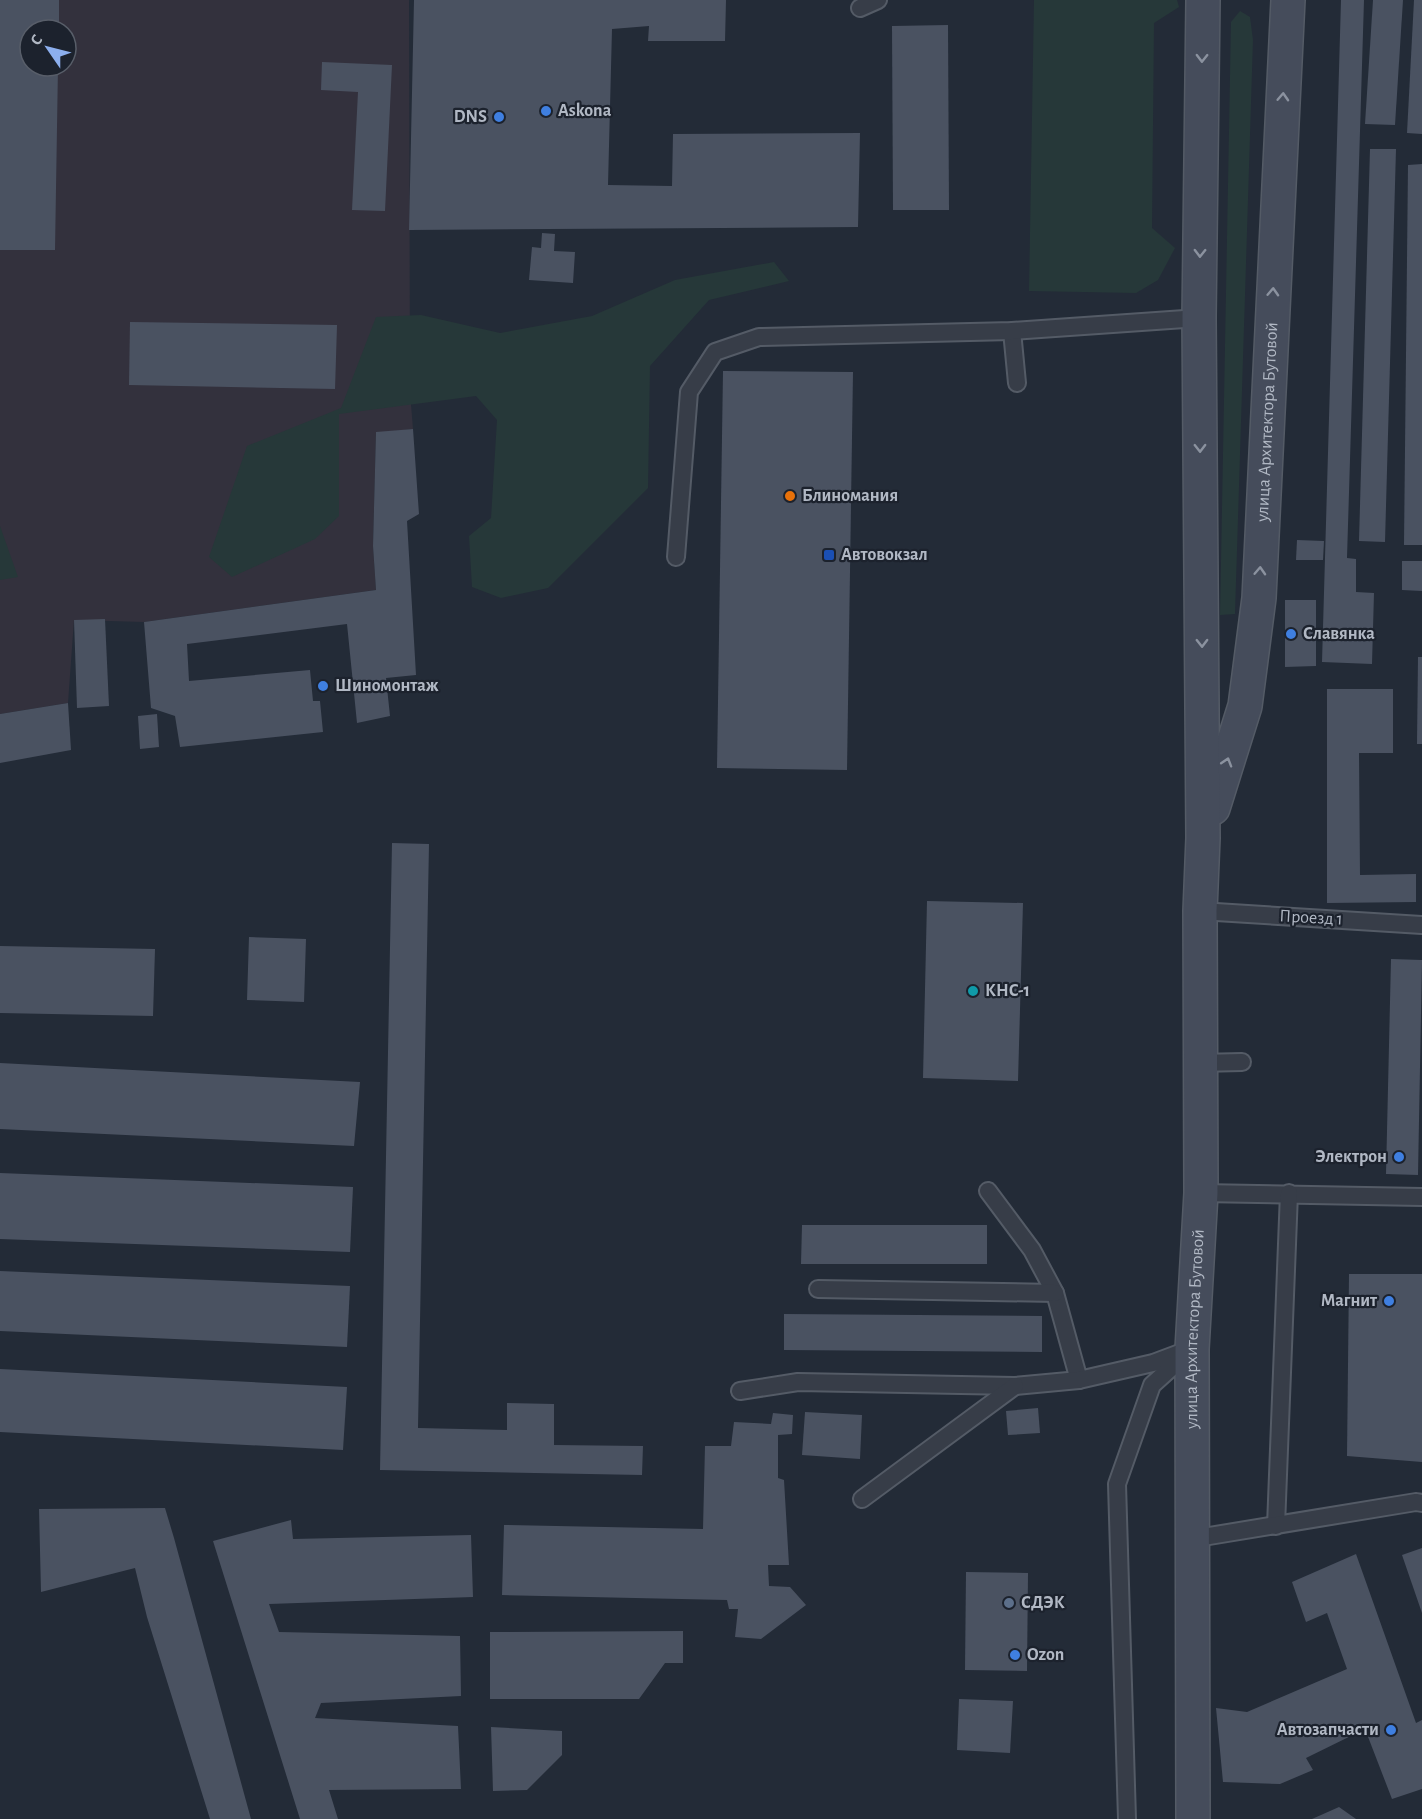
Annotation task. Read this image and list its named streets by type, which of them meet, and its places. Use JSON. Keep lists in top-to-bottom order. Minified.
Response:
{"streets":{"main road":["улица Архитектора Бутовой"],"lane":["Проезд 1"]},"crossings":[["улица Архитектора Бутовой","Проезд 1"]],"places":{"other":["Askona","DNS","Блиномания","Славянка","Шиномонтаж","КНС-1","Электрон","Магнит","СДЭК","Ozon","Автозапчасти"],"transit":["Автовокзал"]},"north":"top left"}
